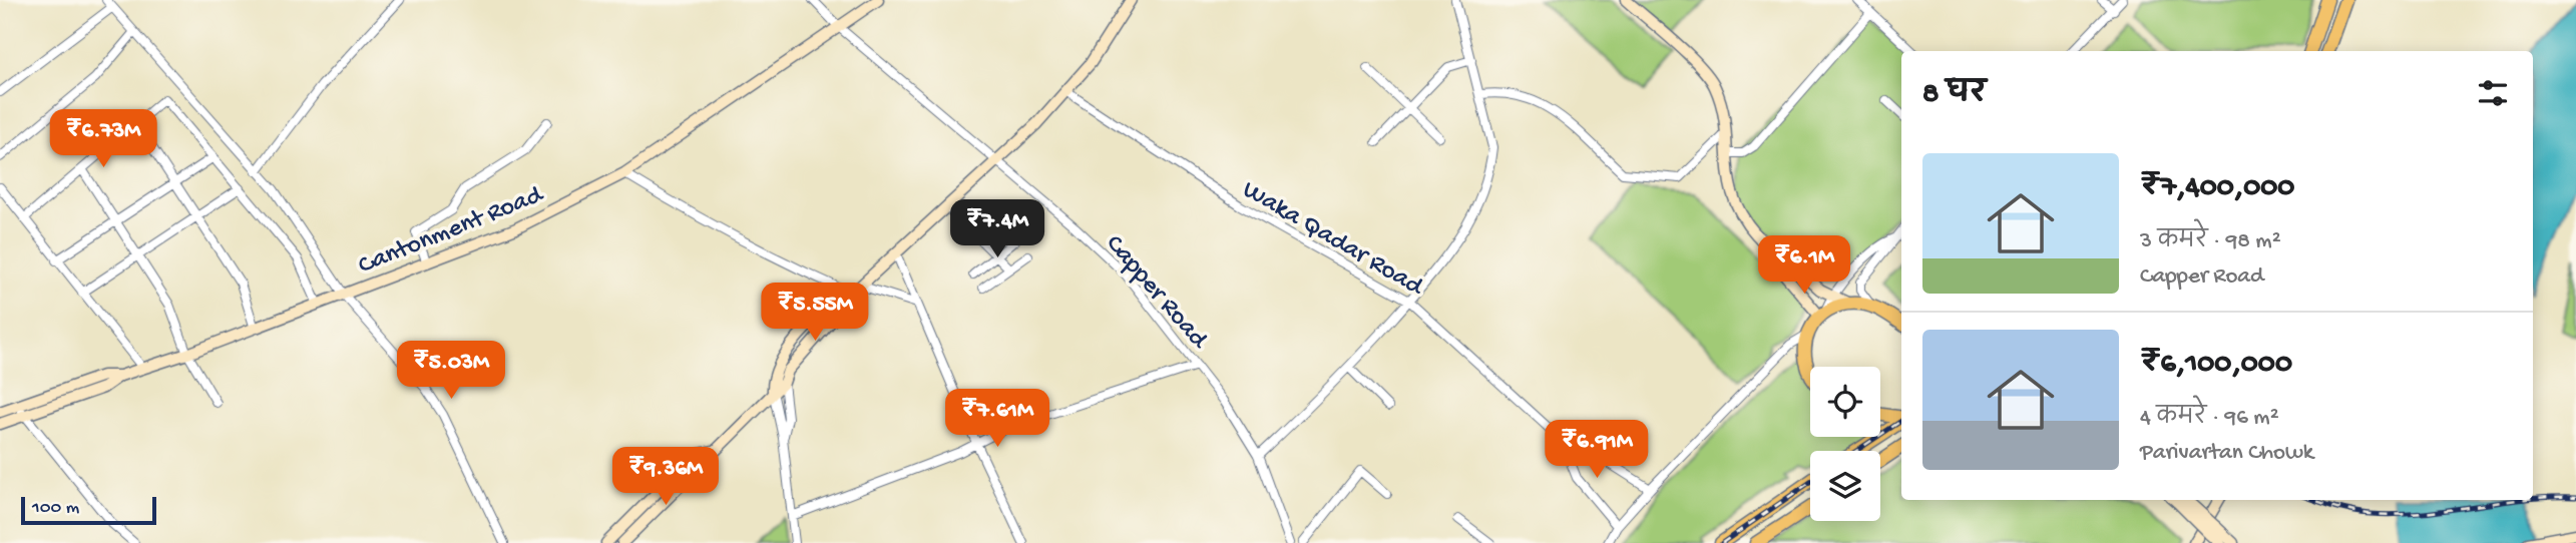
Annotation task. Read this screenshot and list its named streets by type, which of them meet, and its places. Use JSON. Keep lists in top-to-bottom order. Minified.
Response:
{"streets":{"street":["Cantonment Road","Waka Qadar Road","Capper Road"]},"crossings":[["Cantonment Road","Capper Road"]],"scale_bar":"100 m","page":{"heading":"8 घर","price":["₹6.73M","₹7.4M","₹6.1M","₹5.55M","₹5.03M","₹7.61M","₹6.91M","₹9.36M"],"list":[{"name":"₹7,400,000","note":"3 कमरे · 98 m² · Capper Road"},{"name":"₹6,100,000","note":"4 कमरे · 96 m² · Parivartan Chowk"}],"scale":"100 m"}}
